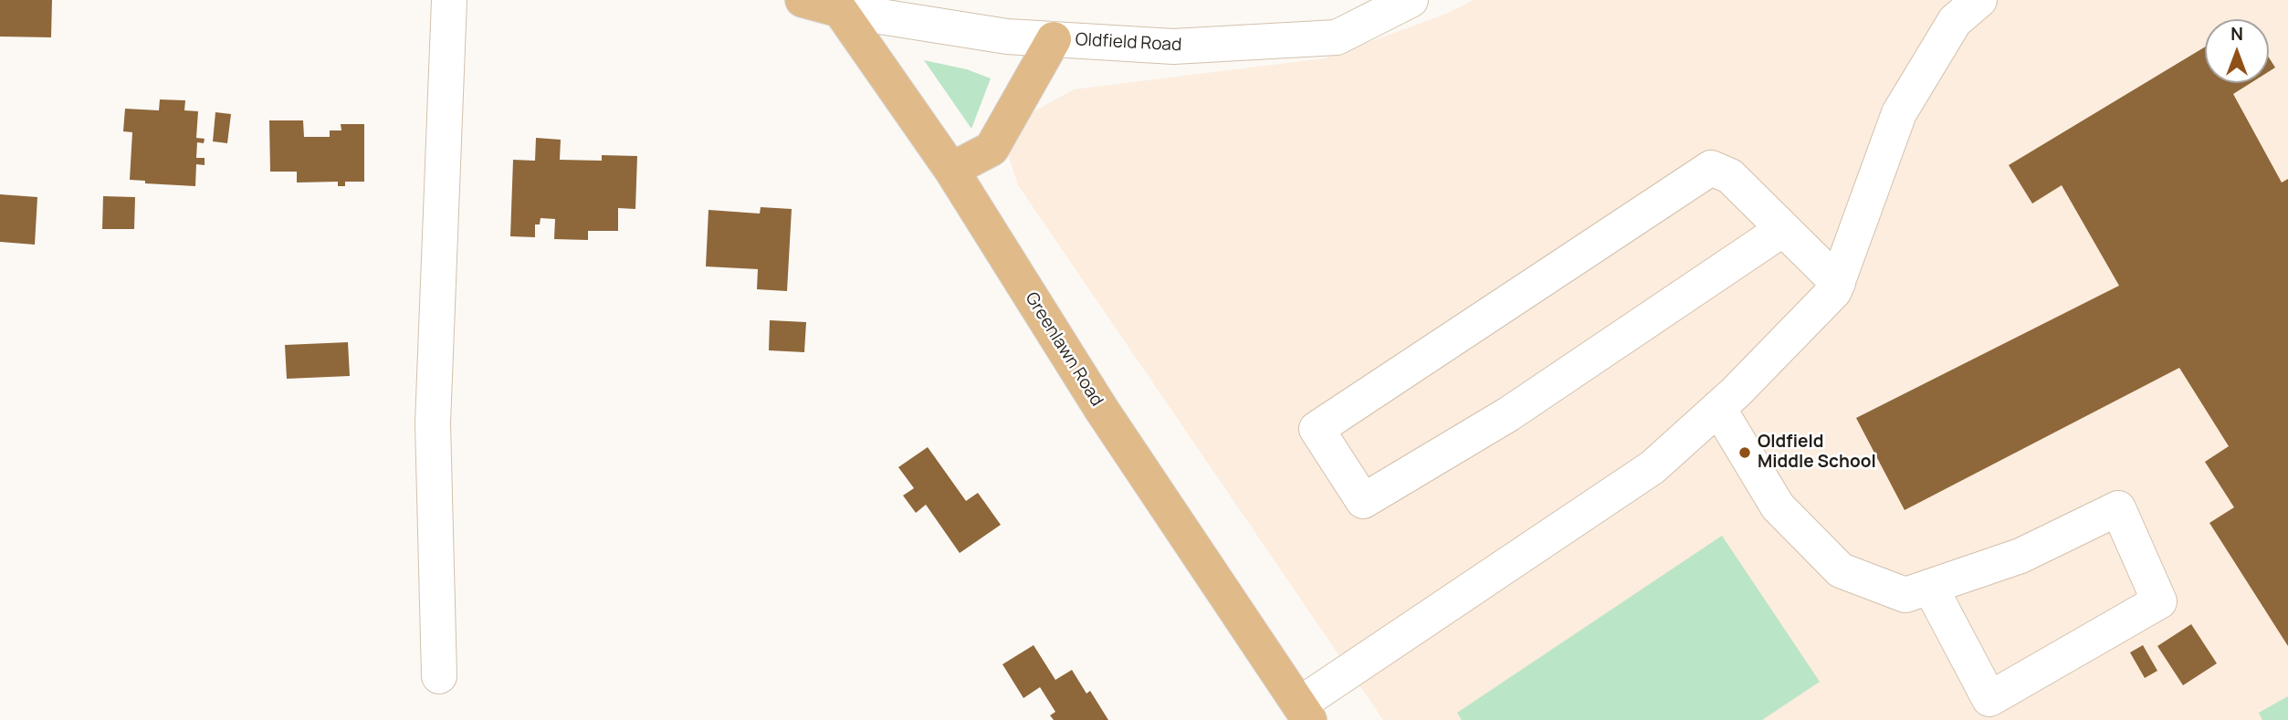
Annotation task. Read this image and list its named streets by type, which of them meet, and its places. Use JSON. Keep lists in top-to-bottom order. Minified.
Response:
{"streets":{"main road":["Greenlawn Road"],"street":["Oldfield Road"]},"crossings":[["Oldfield Road","Greenlawn Road"]],"places":["Oldfield Middle School"],"north":"top"}
